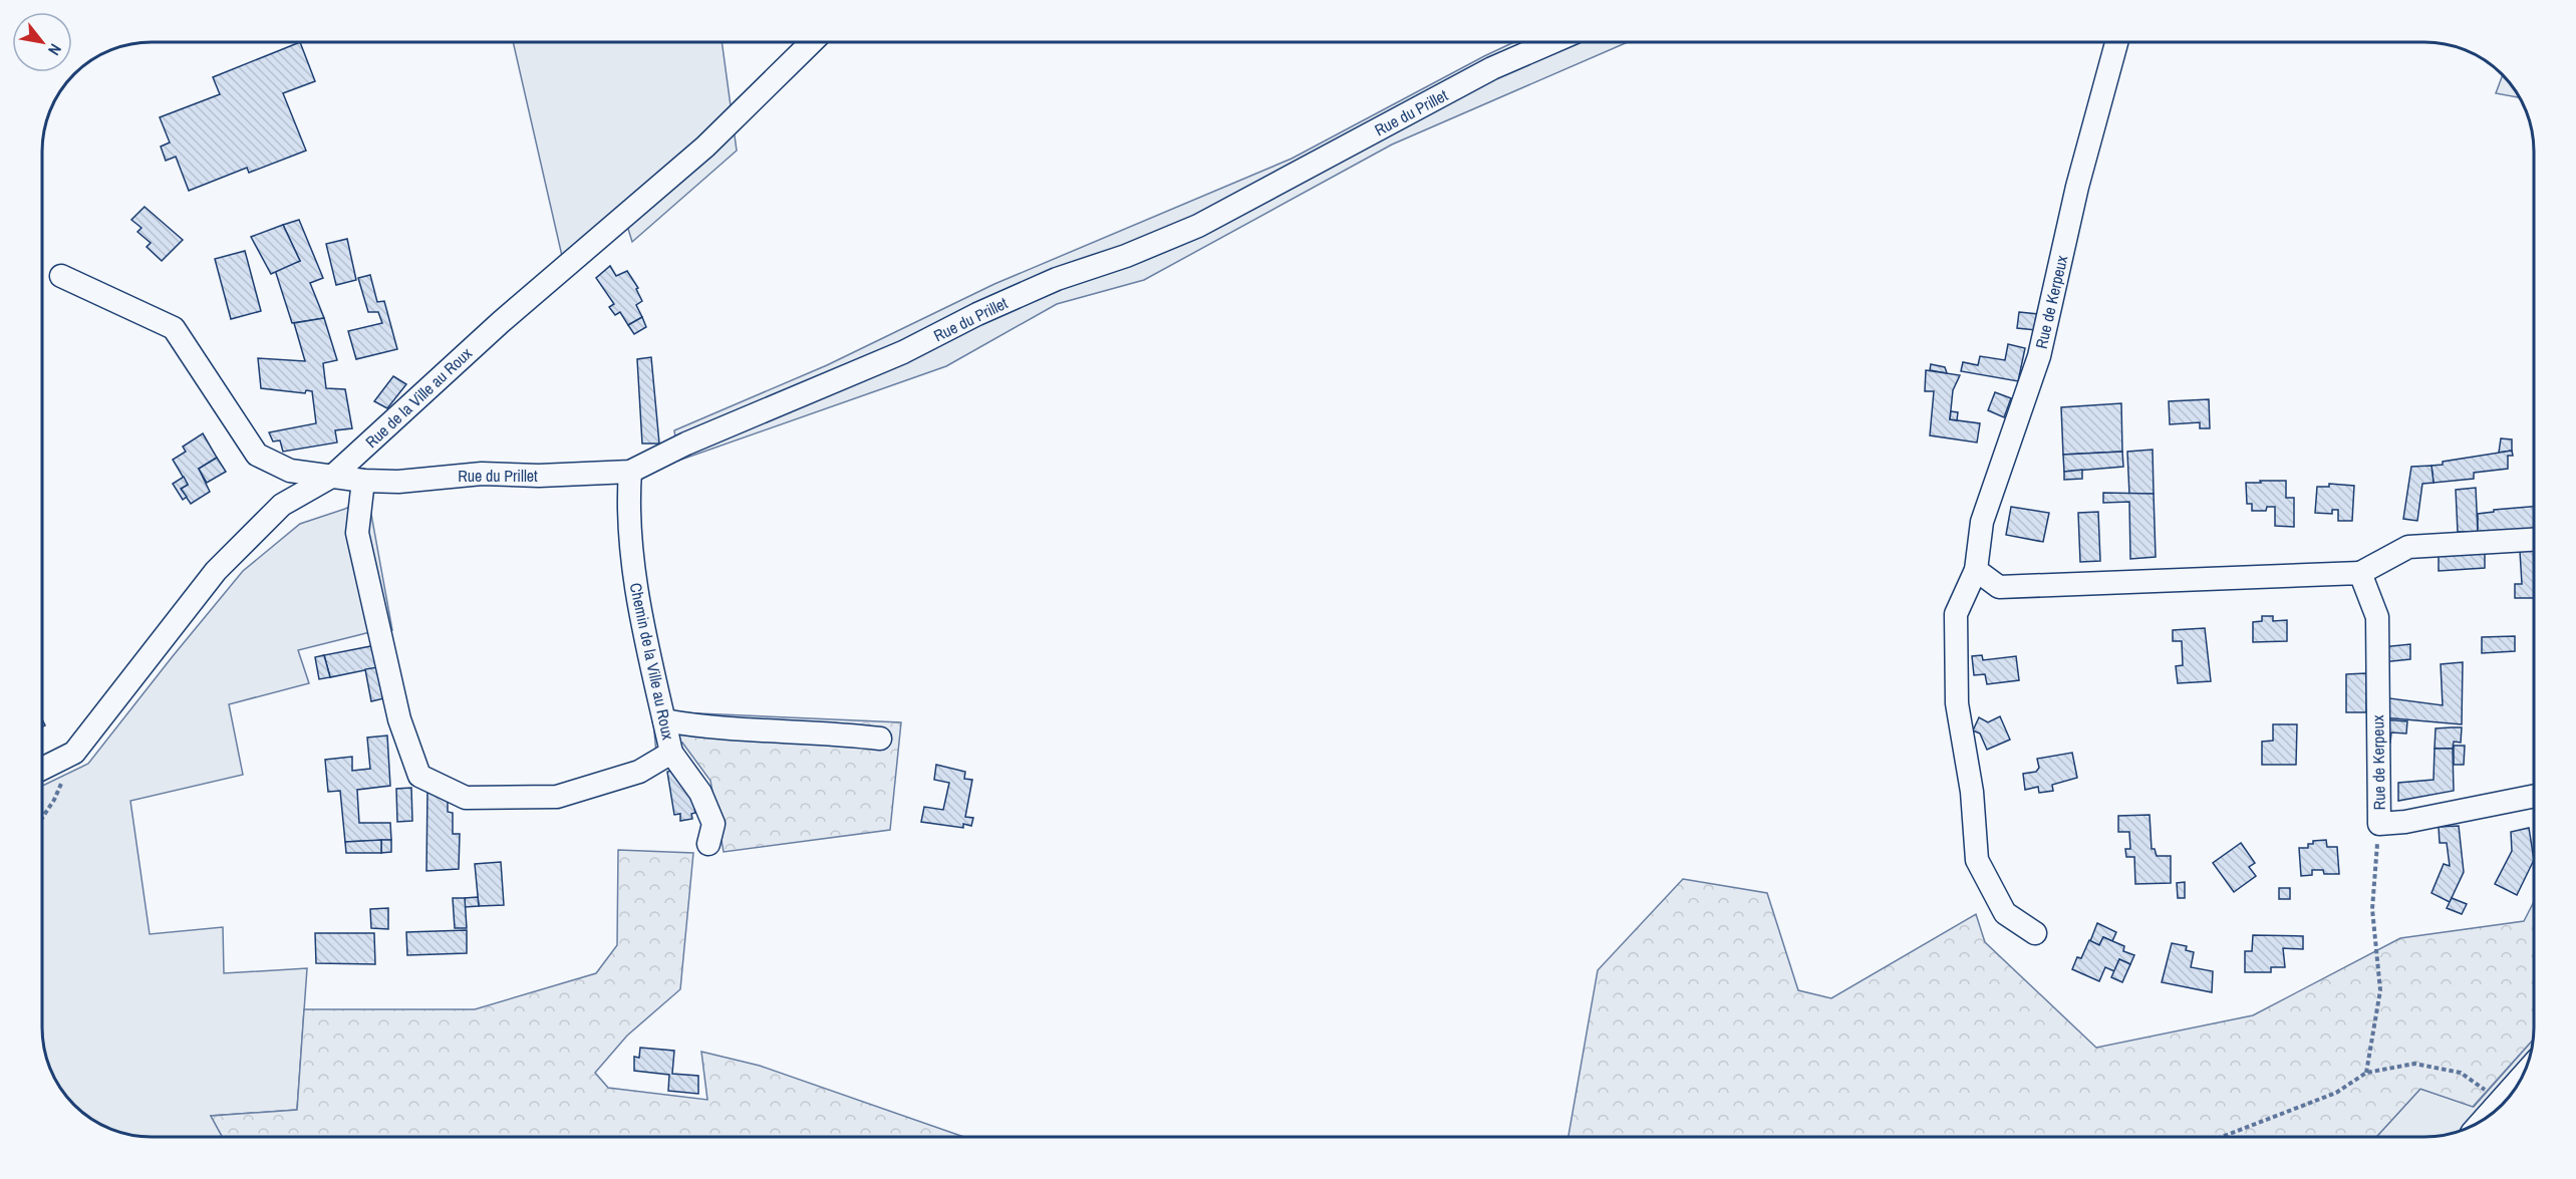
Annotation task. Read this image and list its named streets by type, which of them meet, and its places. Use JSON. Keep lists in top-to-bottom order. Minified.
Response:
{"streets":{"street":["Rue du Prillet","Rue de Kerpeux","Rue de la Ville au Roux","Chemin de la Ville au Roux"]},"crossings":[["Rue du Prillet","Rue de la Ville au Roux"],["Rue du Prillet","Chemin de la Ville au Roux"]],"north":"bottom right"}
